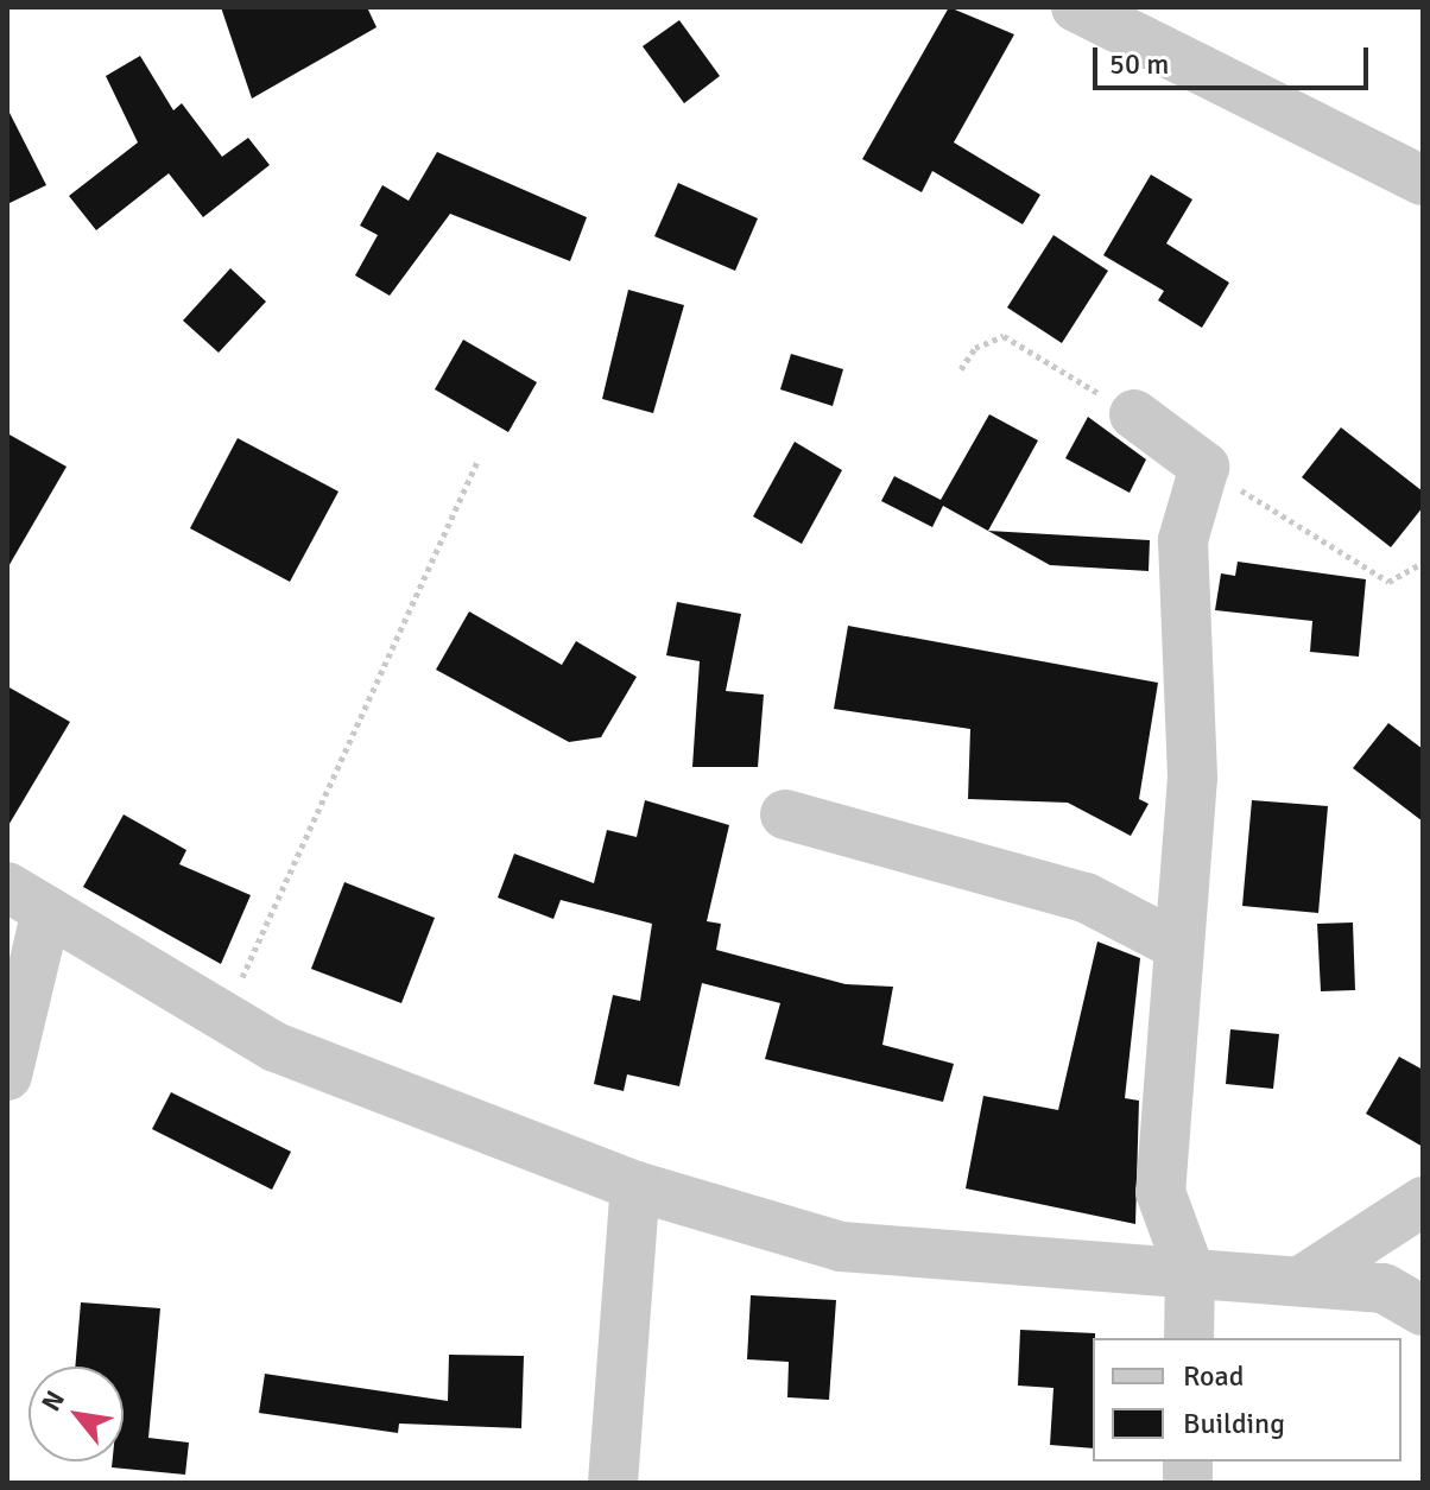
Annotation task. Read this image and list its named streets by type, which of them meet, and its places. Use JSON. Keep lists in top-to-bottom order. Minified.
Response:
{"legend":["Road","Building"],"scale_bar":"50 m","north":"top left"}
